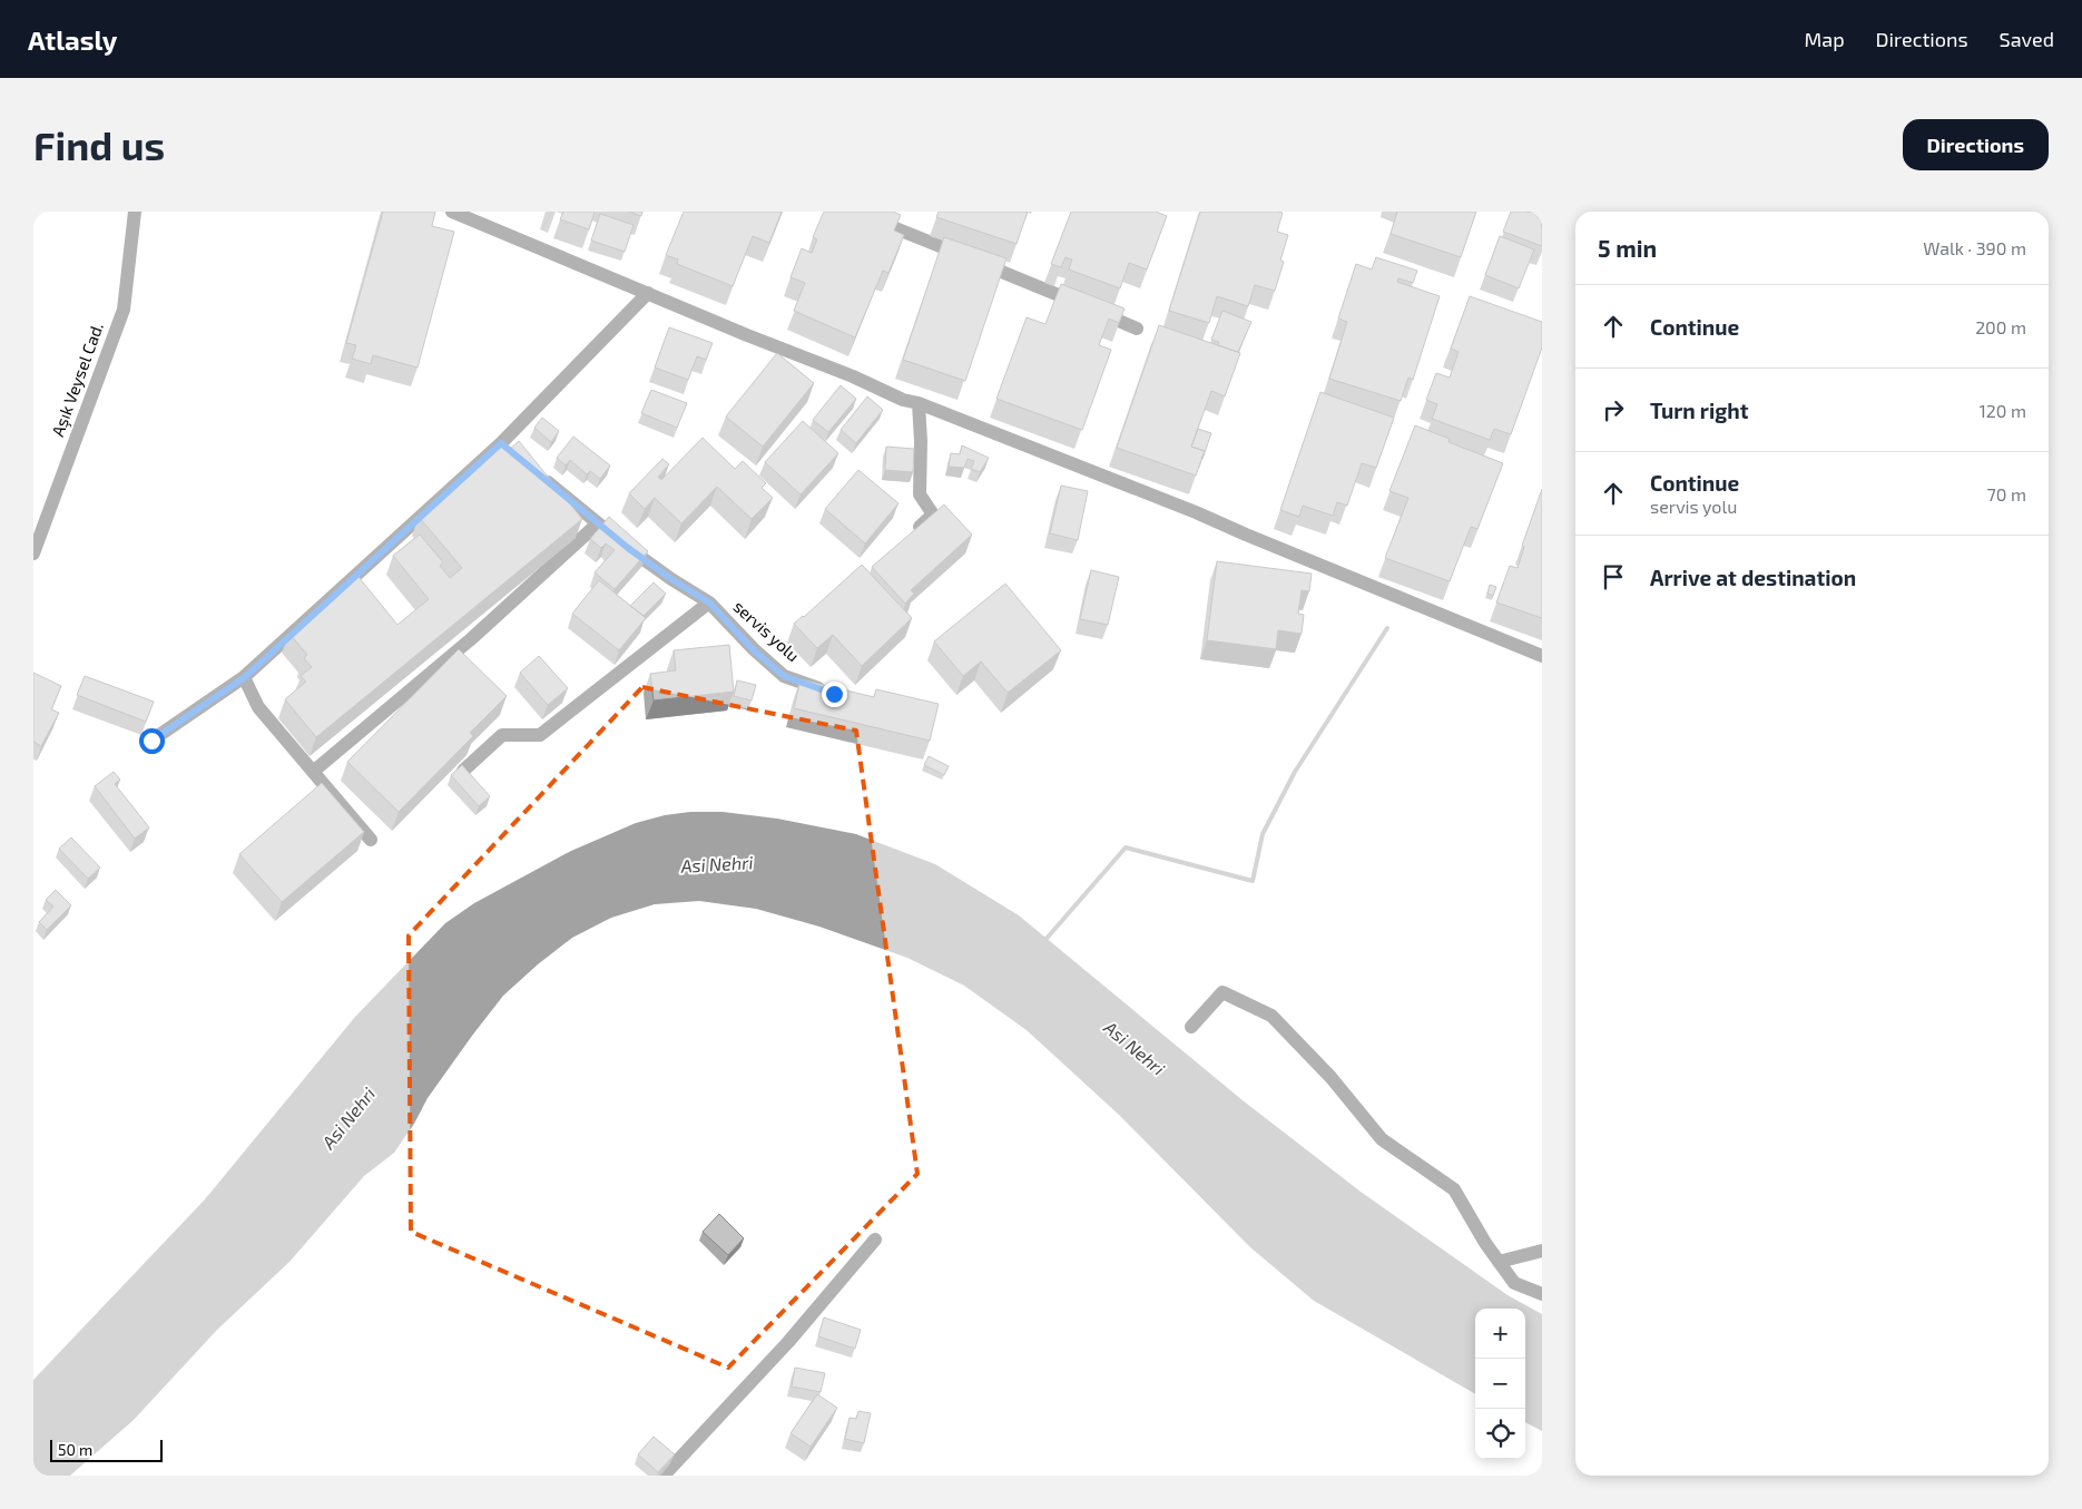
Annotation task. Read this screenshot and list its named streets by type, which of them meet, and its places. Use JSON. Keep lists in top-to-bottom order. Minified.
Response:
{"streets":{"street":["Aşık Veysel Cad.","servis yolu"]},"water":["Asi Nehri"],"scale_bar":"50 m","page":{"header":"Atlasly","nav":["Map","Directions","Saved"],"buttons":"Directions","title":"Find us","heading":["5 min","Walk · 390 m"],"list":[["Continue","200 m"],["Turn right","120 m"],["Continue","servis yolu","70 m"],"Arrive at destination"],"map_buttons":["+","−"],"scale":"50 m"}}
